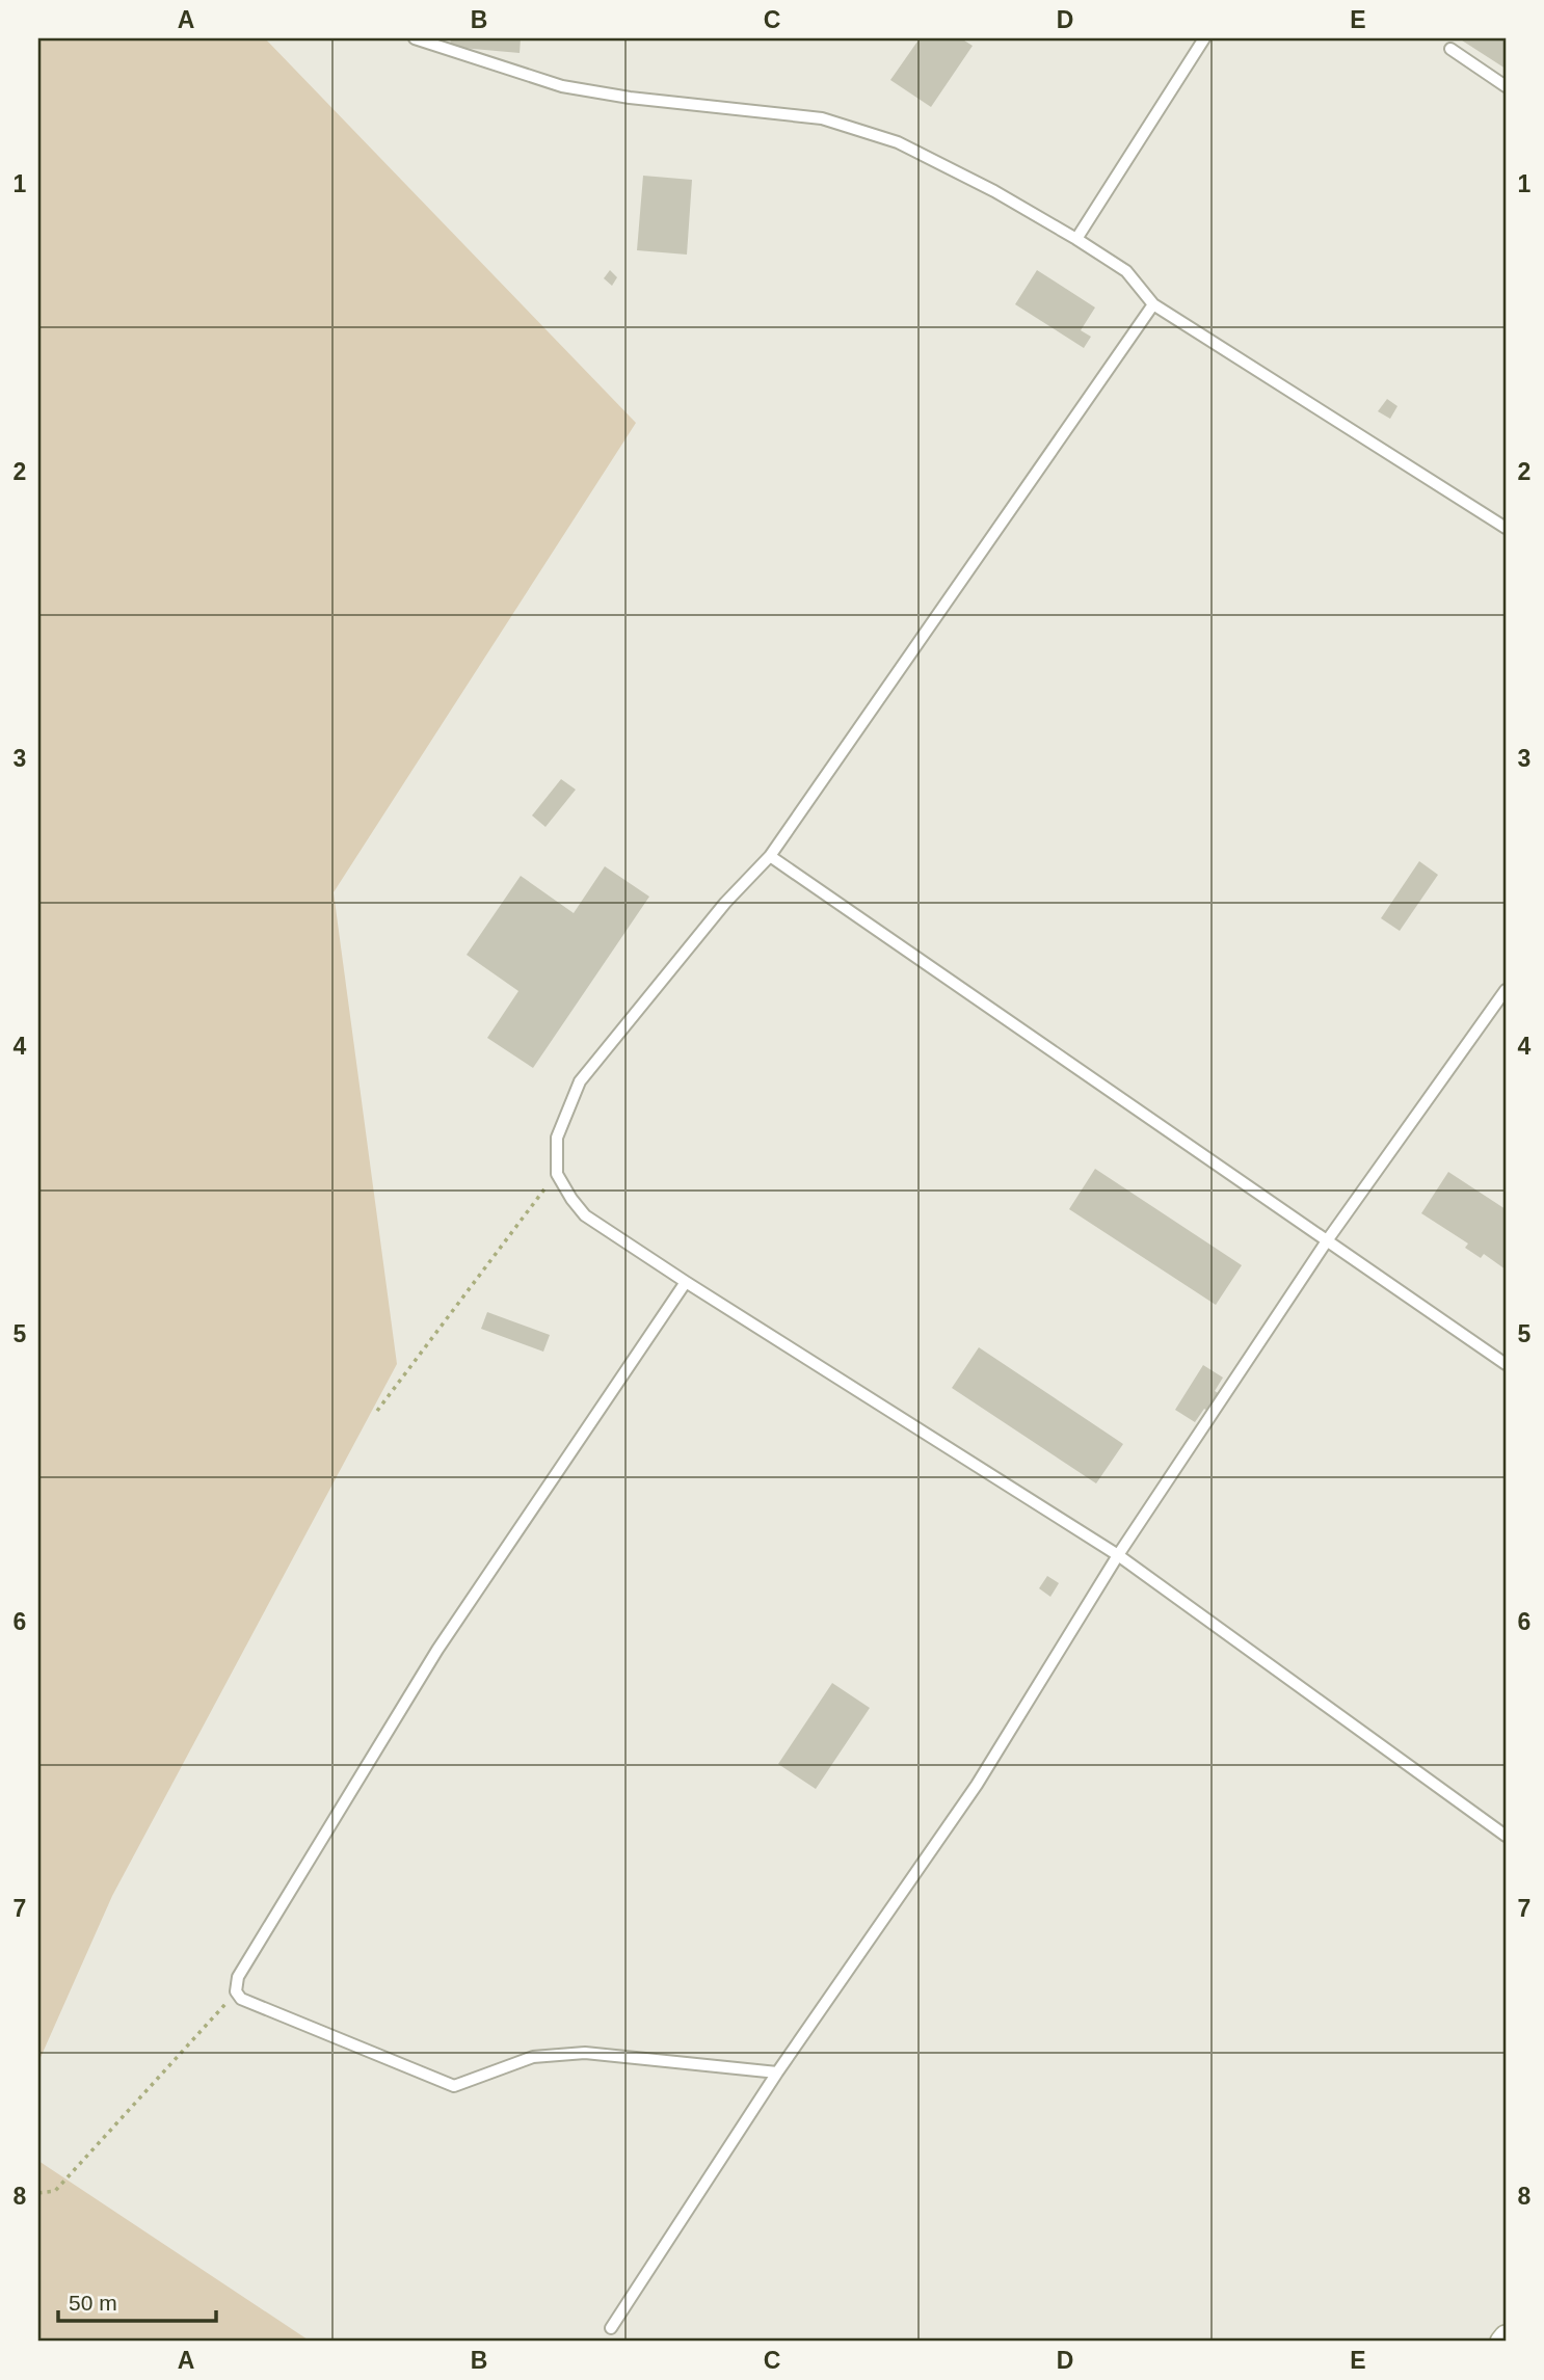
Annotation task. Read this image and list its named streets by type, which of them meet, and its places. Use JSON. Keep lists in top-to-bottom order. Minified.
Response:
{"scale_bar":"50 m","grid":{"columns":["A","B","C","D","E"],"rows":["1","2","3","4","5","6","7","8"]}}
